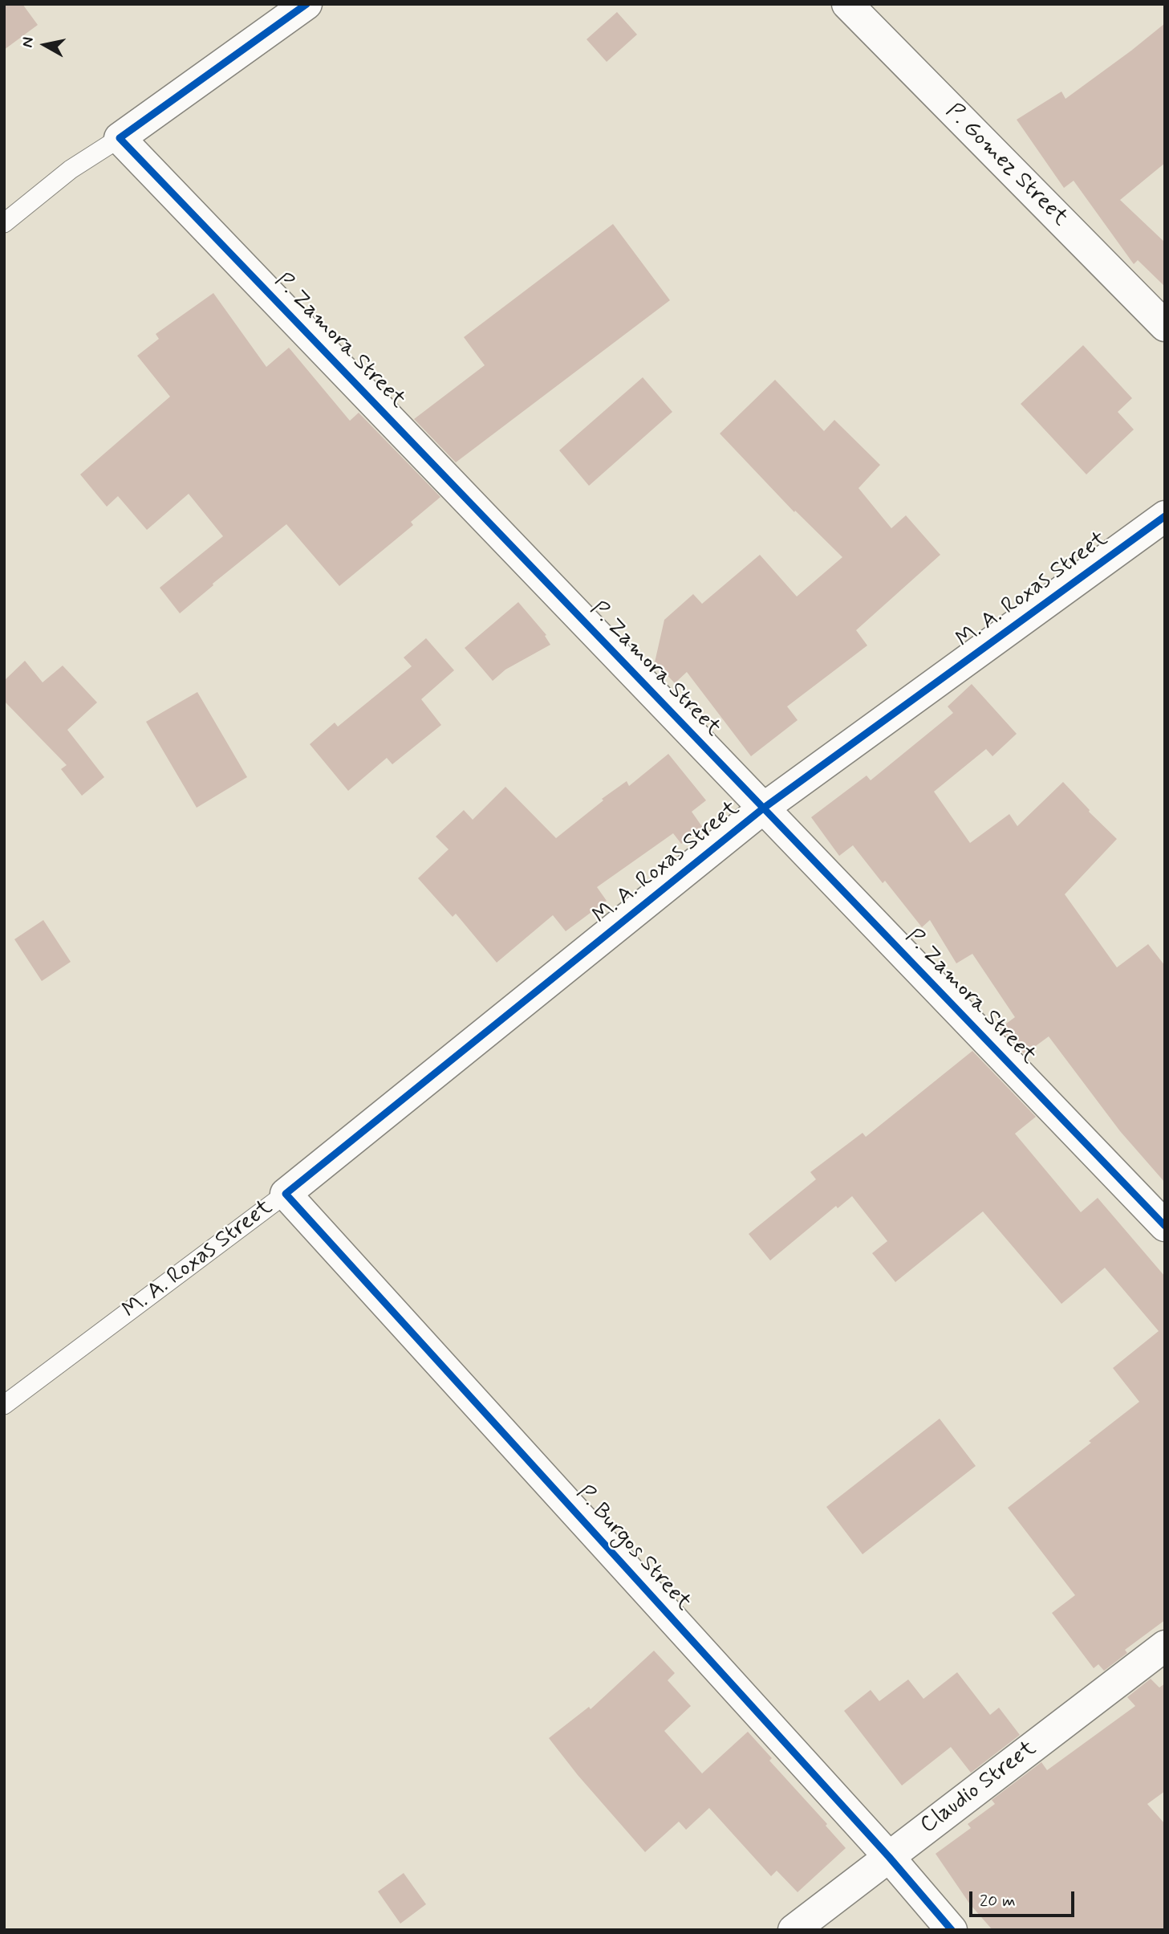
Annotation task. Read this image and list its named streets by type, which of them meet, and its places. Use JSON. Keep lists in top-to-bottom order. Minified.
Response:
{"streets":{"street":["P. Gomez Street","P. Zamora Street","M. A. Roxas Street","P. Burgos Street","Claudio Street"]},"crossings":[["P. Zamora Street","M. A. Roxas Street"],["M. A. Roxas Street","P. Burgos Street"],["P. Burgos Street","Claudio Street"]],"scale_bar":"20 m","north":"left"}
